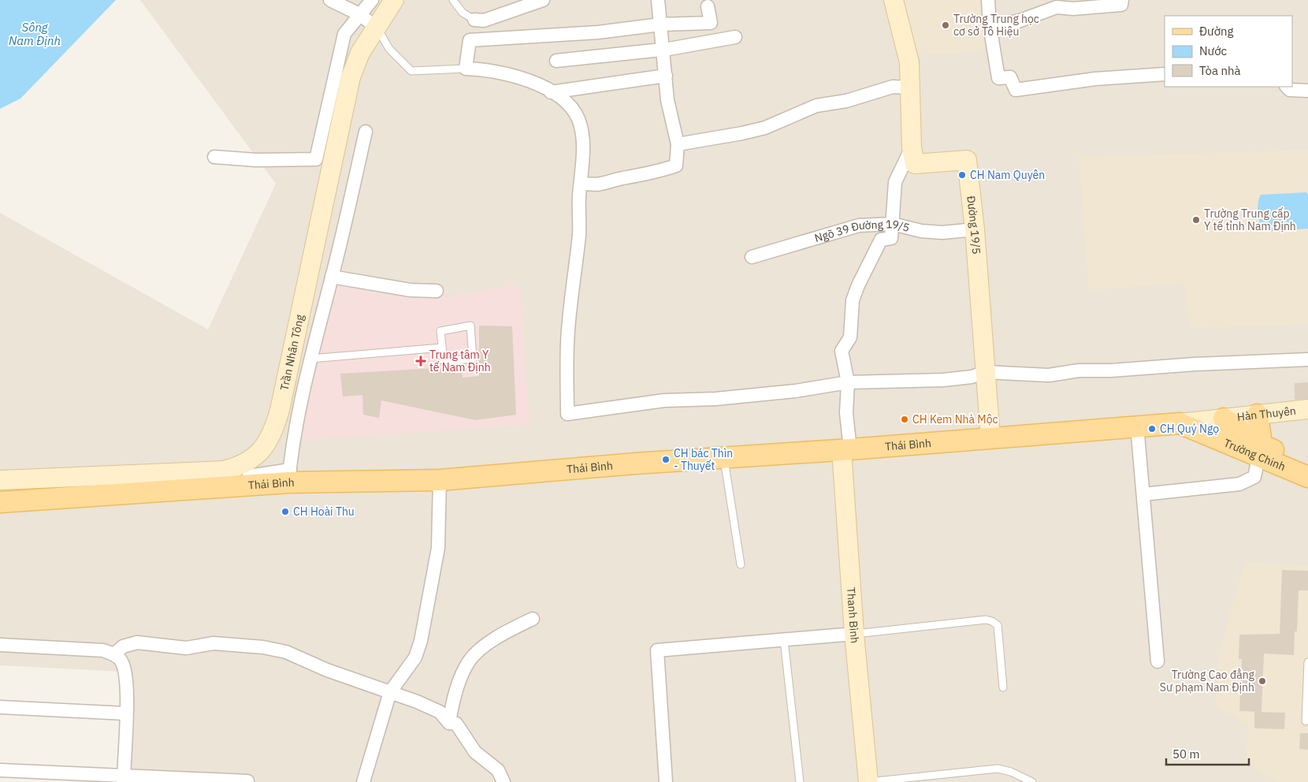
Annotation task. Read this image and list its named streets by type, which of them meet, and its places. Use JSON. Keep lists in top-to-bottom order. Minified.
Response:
{"streets":{"main road":["Thái Bình","Trường Chinh"],"street":["Đường 19/5","Ngõ 39 Đường 19/5","Trần Nhân Tông","Hàn Thuyên","Thanh Bình"]},"crossings":[["Đường 19/5","Ngõ 39 Đường 19/5"],["Đường 19/5","Thái Bình"],["Hàn Thuyên","Thái Bình"],["Hàn Thuyên","Trường Chinh"],["Thái Bình","Trường Chinh"],["Thái Bình","Thanh Bình"]],"water":["Sông Nam Định"],"places":{"other":["Trường Trung học cơ sở Tô Hiệu","CH Nam Quyên","Trường Trung cấp Y tế tỉnh Nam Định","CH Kem Nhà Mộc","CH Quý Ngọ","CH bác Thìn - Thuyết","CH Hoài Thu","Trường Cao đẳng Sư phạm Nam Định"],"health":["Trung tâm Y tế Nam Định"]},"legend":["Đường","Nước","Tòa nhà"],"scale_bar":"50 m"}
